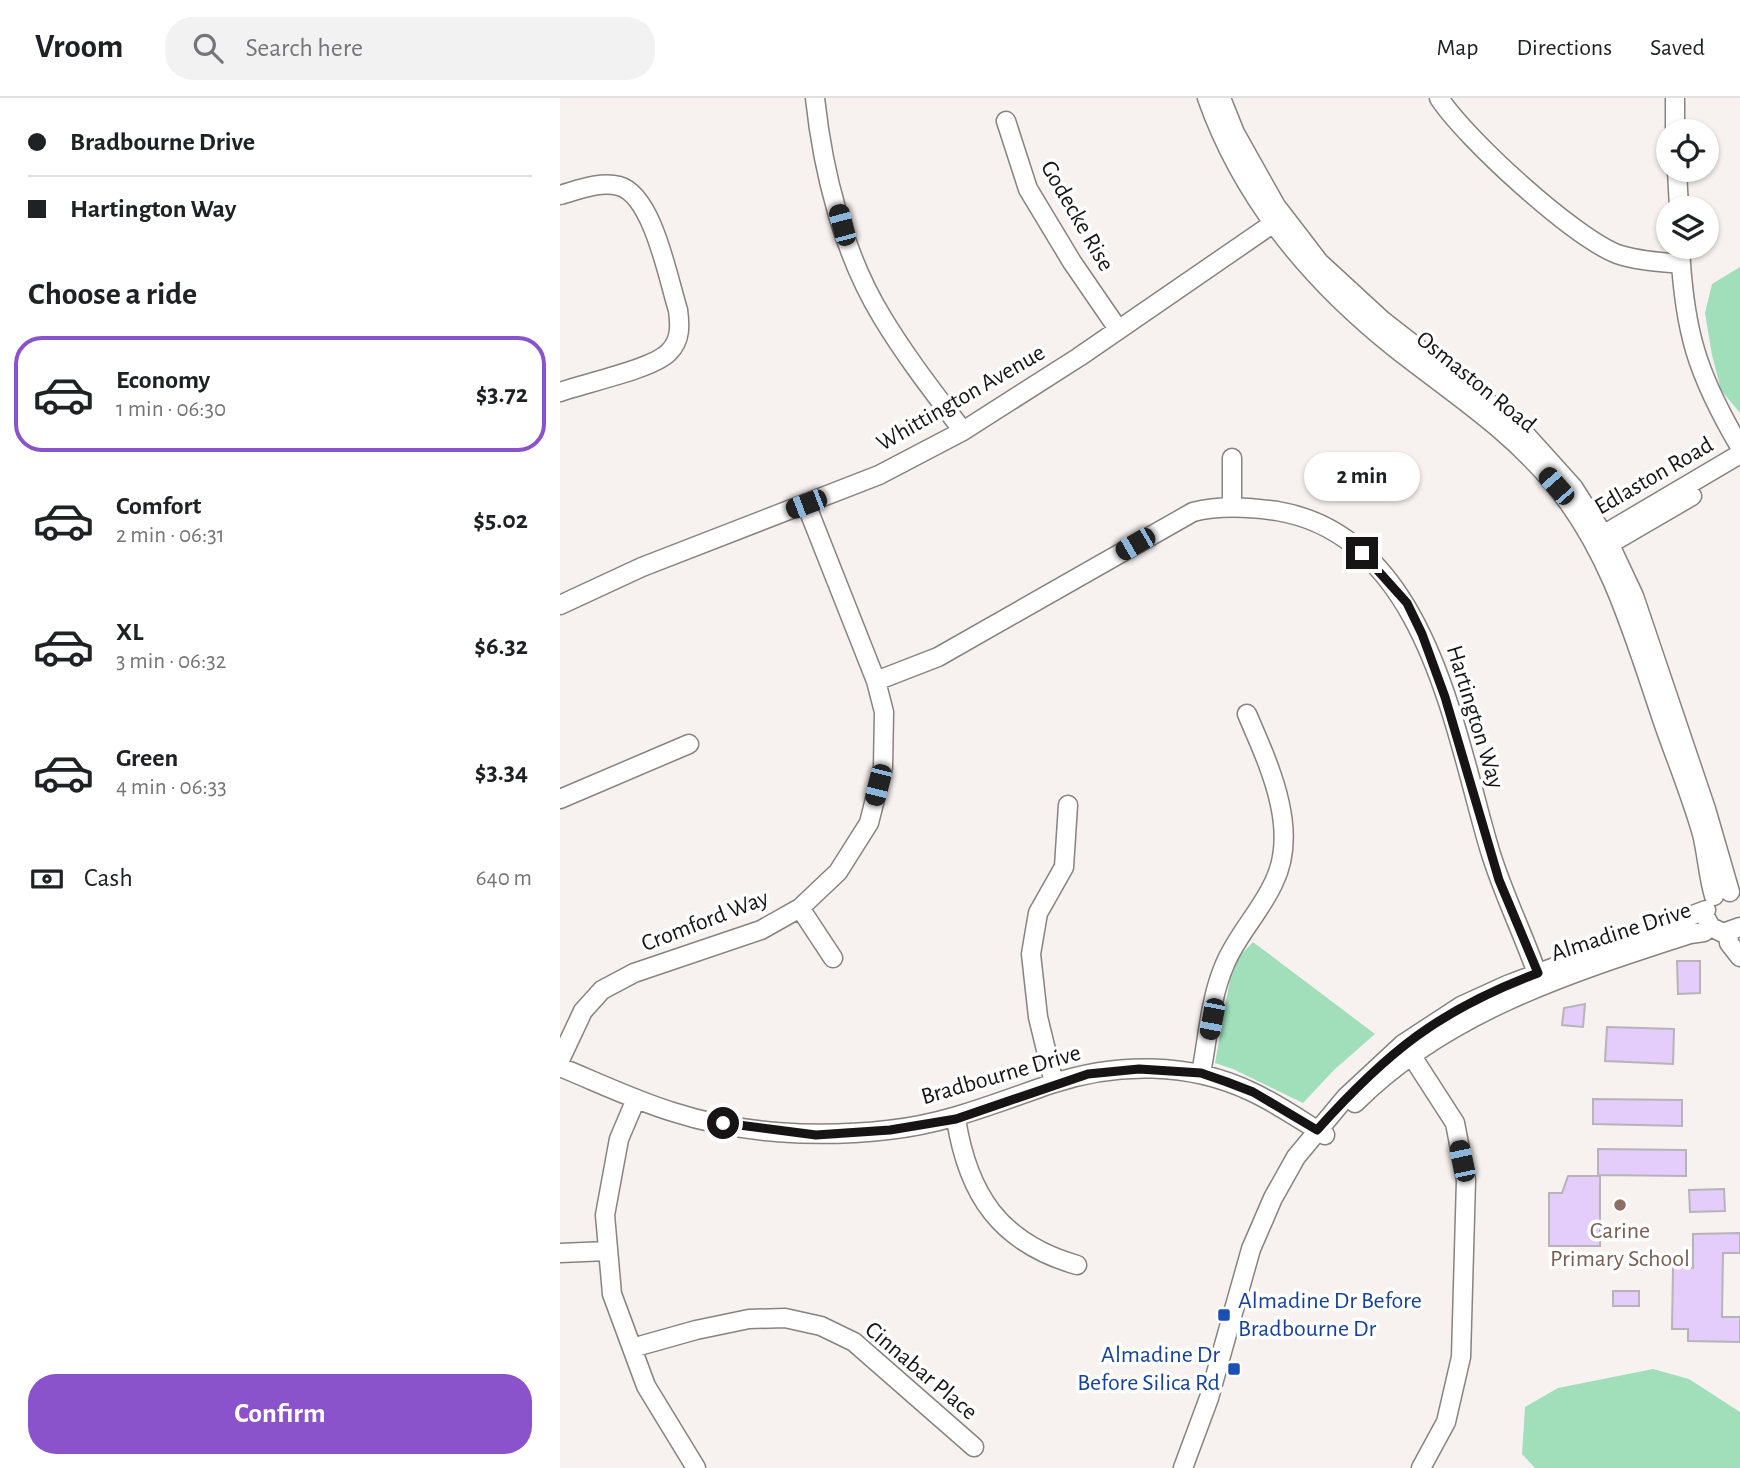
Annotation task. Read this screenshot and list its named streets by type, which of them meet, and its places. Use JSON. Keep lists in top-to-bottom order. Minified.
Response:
{"streets":{"street":["Godecke Rise","Osmaston Road","Whittington Avenue","Edlaston Road","Hartington Way","Cromford Way","Almadine Drive","Bradbourne Drive","Cinnabar Place"]},"crossings":[["Godecke Rise","Whittington Avenue"],["Osmaston Road","Whittington Avenue"],["Osmaston Road","Edlaston Road"],["Osmaston Road","Almadine Drive"],["Whittington Avenue","Cromford Way"],["Hartington Way","Cromford Way"],["Hartington Way","Almadine Drive"],["Almadine Drive","Bradbourne Drive"]],"places":{"other":["Carine Primary School"],"transit":["Almadine Dr Before Bradbourne Dr","Almadine Dr Before Silica Rd"]},"page":{"header":"Vroom","search":"Search here","nav":["Map","Directions","Saved"],"banner":["Bradbourne Drive","Hartington Way"],"heading":"Choose a ride","list":[{"name":"Economy","note":"1 min · 06:30","value":"$3.72"},{"name":"Comfort","note":"2 min · 06:31","value":"$5.02"},{"name":"XL","note":"3 min · 06:32","value":"$6.32"},{"name":"Green","note":"4 min · 06:33","value":"$3.34"}],"bubble":"2 min","pay":["Cash","640 m"],"buttons":"Confirm"}}
